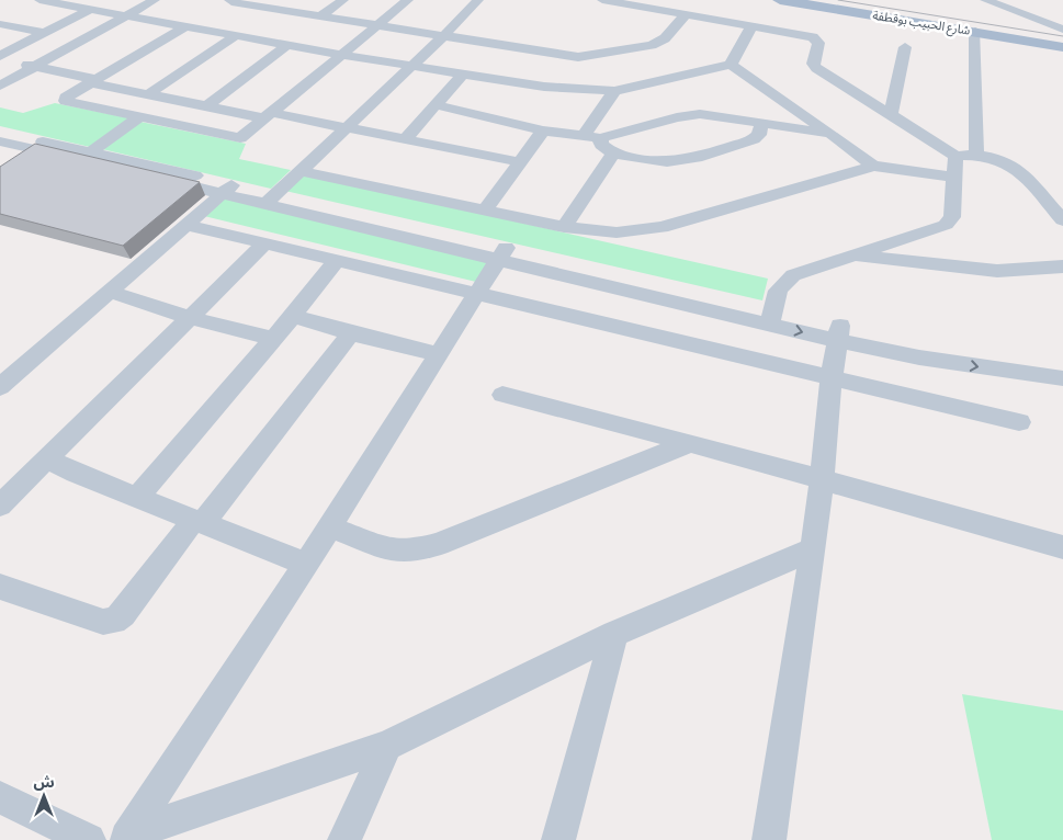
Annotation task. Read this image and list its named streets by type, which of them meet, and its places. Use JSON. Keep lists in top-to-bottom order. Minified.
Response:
{"streets":{"main road":["شارع الحبيب بوقطفة"]},"north":"top"}
